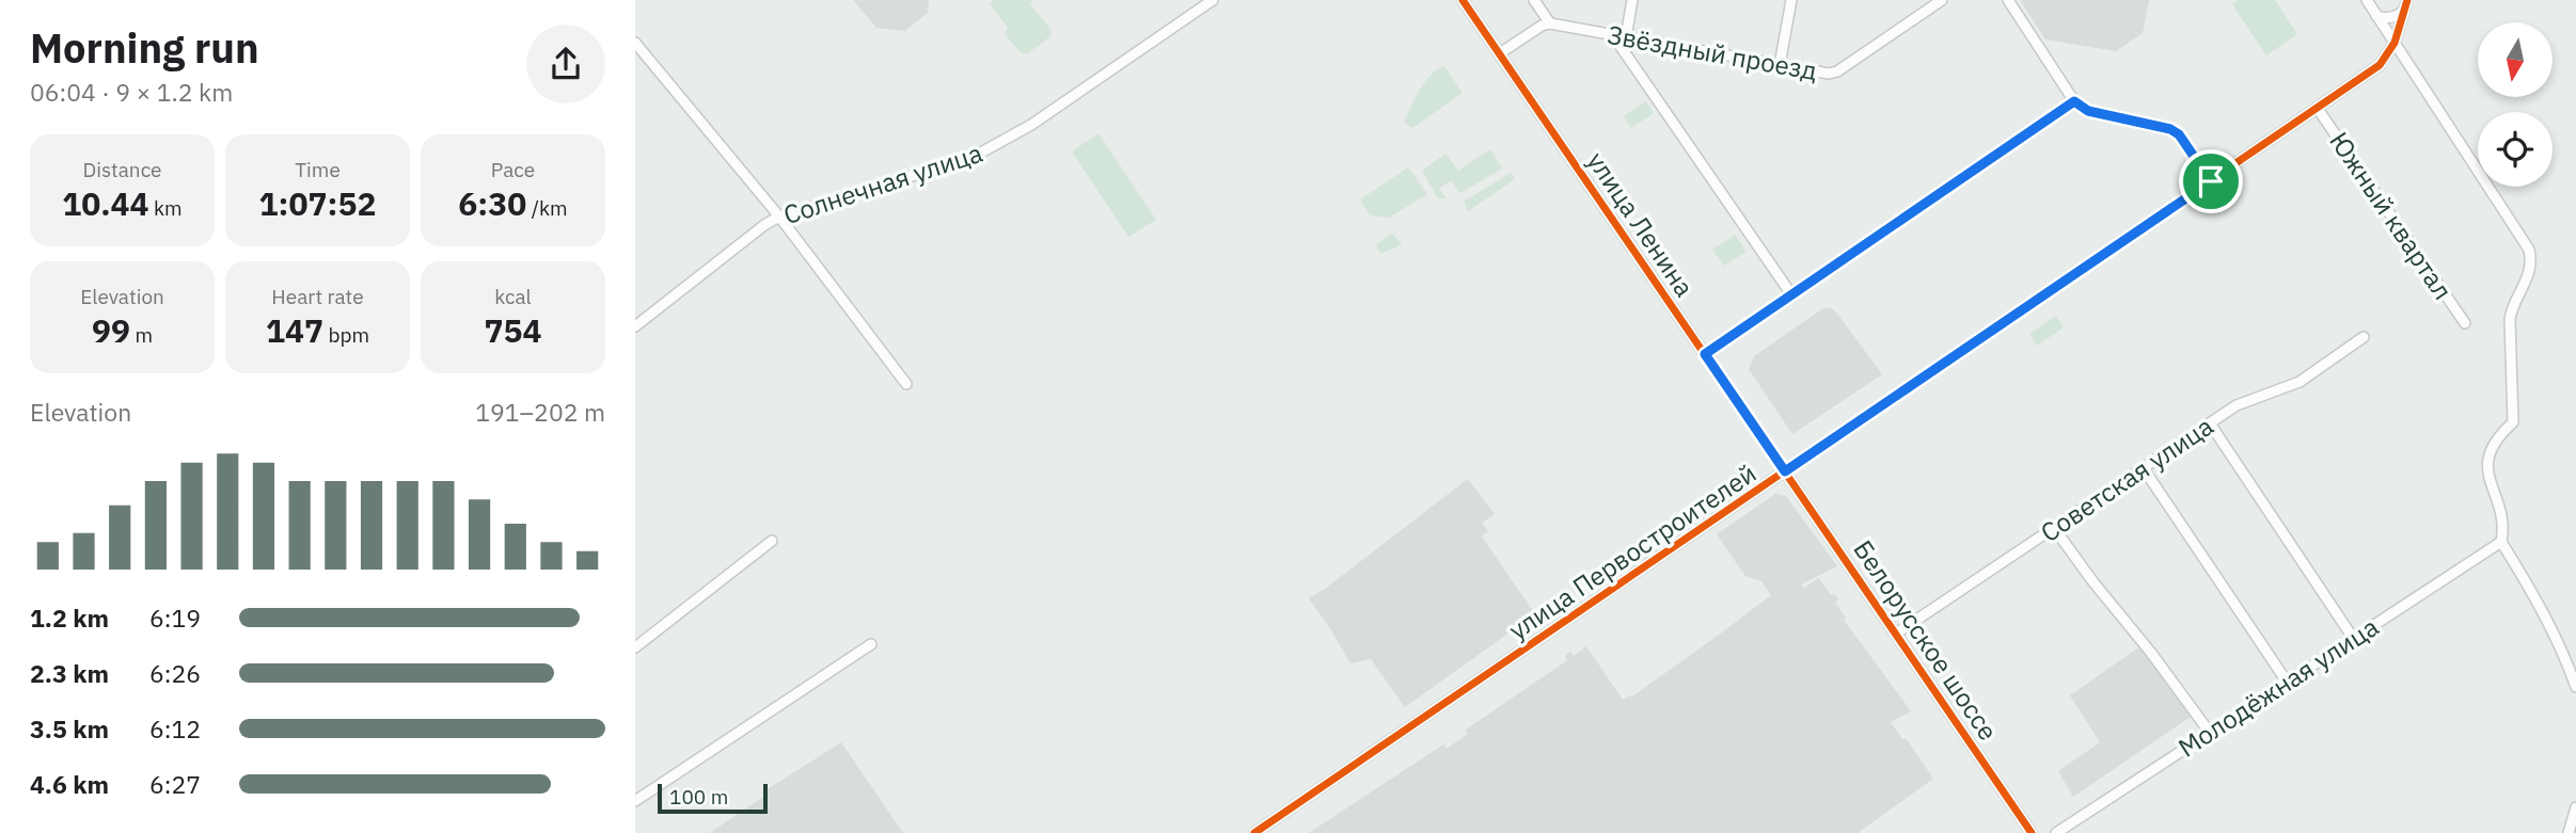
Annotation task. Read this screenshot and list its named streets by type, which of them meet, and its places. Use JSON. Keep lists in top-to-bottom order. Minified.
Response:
{"streets":{"street":["Звёздный проезд","Солнечная улица","Южный квартал","улица Ленина","Советская улица","улица Первостроителей","Белорусское шоссе","Молодёжная улица"]},"crossings":[["Южный квартал","улица Первостроителей"],["улица Ленина","улица Первостроителей"],["улица Ленина","Белорусское шоссе"],["Советская улица","Белорусское шоссе"],["улица Первостроителей","Белорусское шоссе"]],"scale_bar":"100 m","north":"bottom","page":{"heading":["Morning run","06:04 · 9 × 1.2 km"],"stats":[["Distance","10.44 km"],["Time","1:07:52"],["Pace","6:30 /km"],["Elevation","99 m"],["Heart rate","147 bpm"],["kcal","754"]],"chart":["Elevation","191–202 m"],"list":[{"name":"1.2 km","note":"6:19"},{"name":"2.3 km","note":"6:26"},{"name":"3.5 km","note":"6:12"},{"name":"4.6 km","note":"6:27"}],"scale":"100 m"}}
